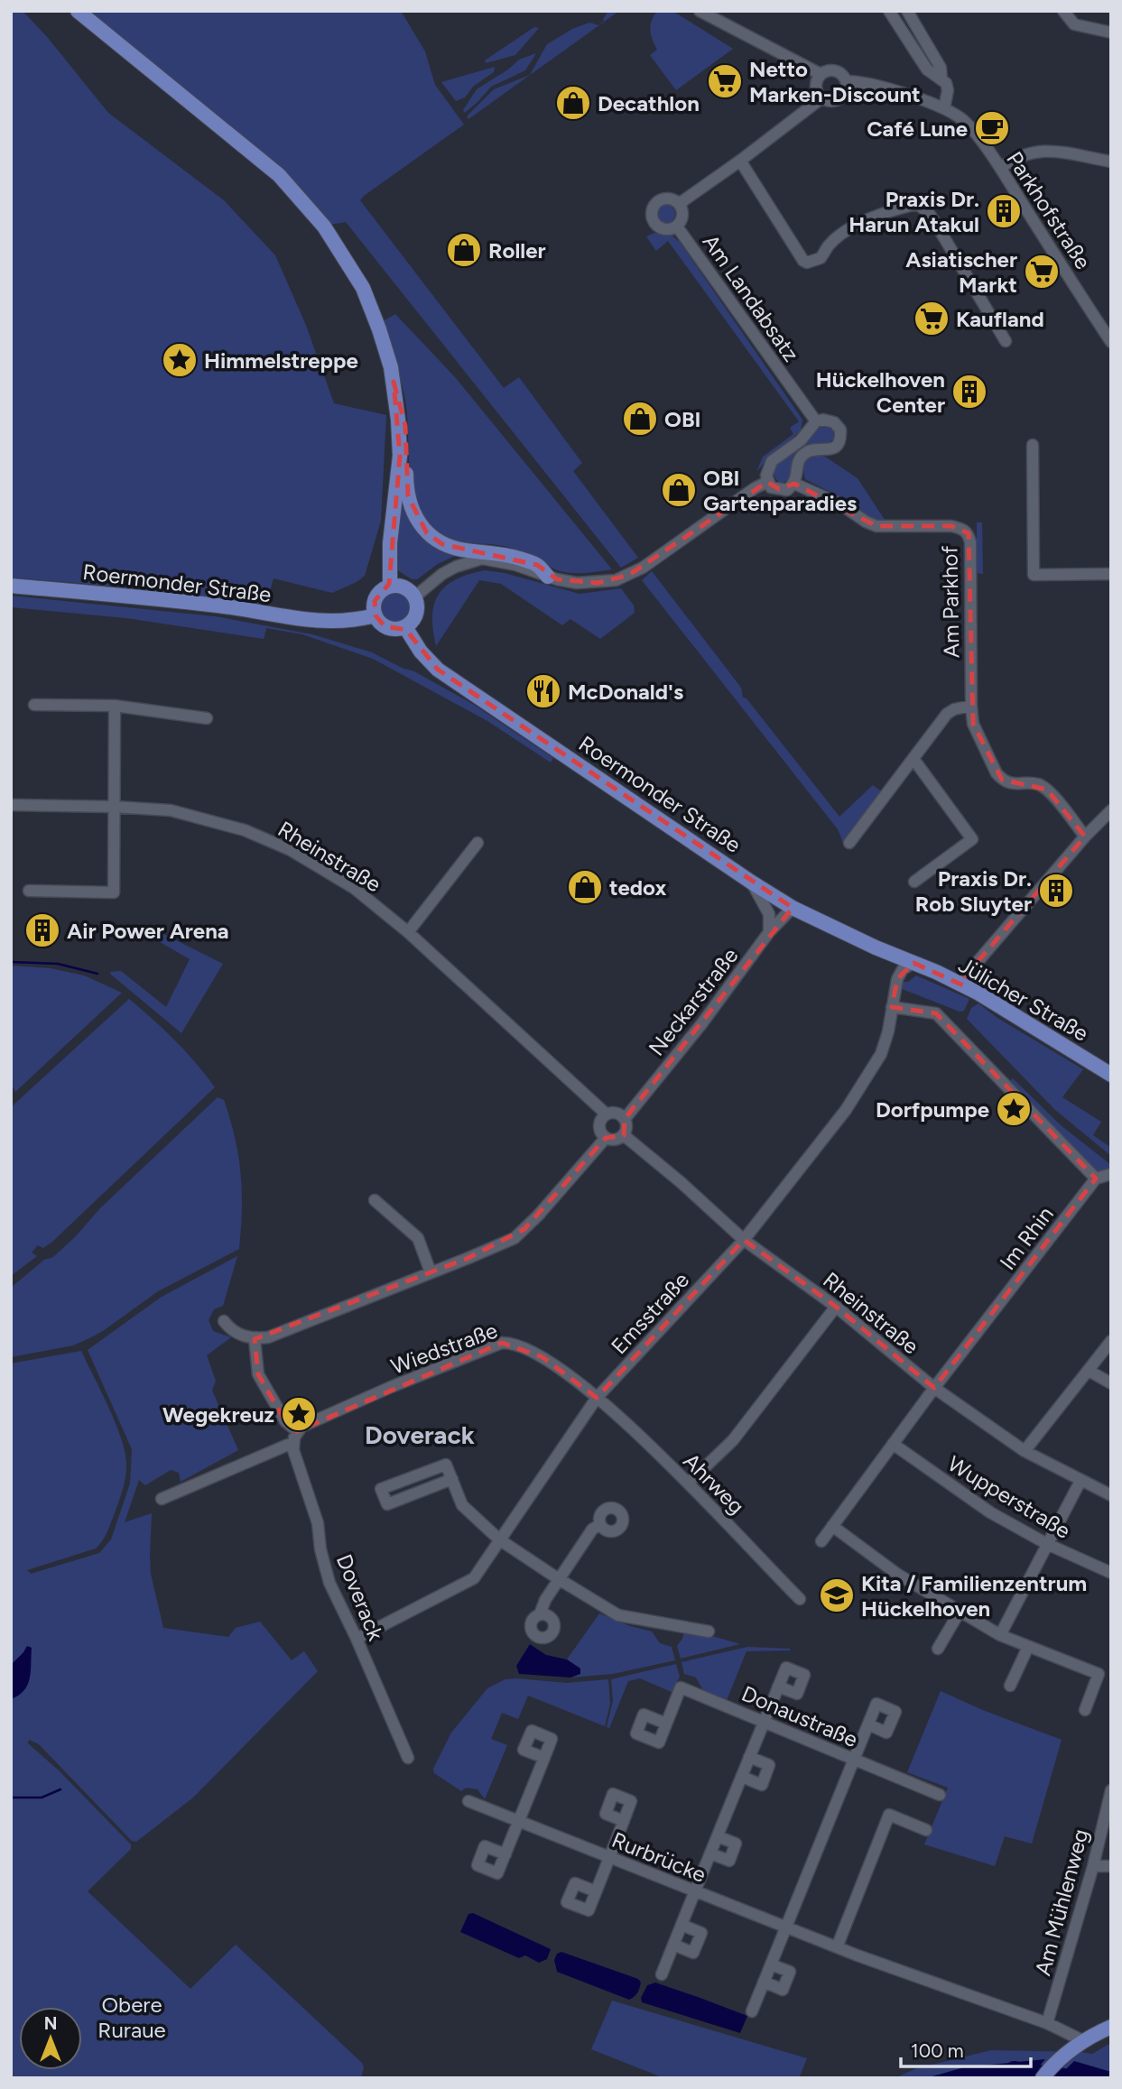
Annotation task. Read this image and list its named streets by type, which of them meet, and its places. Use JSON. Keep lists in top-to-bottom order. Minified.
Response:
{"streets":{"main road":["Roermonder Straße","Jülicher Straße"],"street":["Parkhofstraße","Am Landabsatz","Am Parkhof","Rheinstraße","Neckarstraße","Im Rhin","Emsstraße","Wiedstraße","Ahrweg","Wupperstraße","Doverack","Donaustraße","Rurbrücke","Am Mühlenweg"]},"crossings":[["Am Landabsatz","Am Parkhof"],["Roermonder Straße","Jülicher Straße"],["Roermonder Straße","Neckarstraße"],["Roermonder Straße","Emsstraße"],["Rheinstraße","Neckarstraße"],["Rheinstraße","Im Rhin"],["Rheinstraße","Emsstraße"],["Jülicher Straße","Emsstraße"],["Im Rhin","Wupperstraße"],["Emsstraße","Wiedstraße"],["Emsstraße","Ahrweg"],["Emsstraße","Doverack"],["Wiedstraße","Ahrweg"],["Rurbrücke","Am Mühlenweg"]],"districts":["Doverack"],"parks":["Obere Ruraue"],"places":{"supermarket":["Netto Marken-Discount","Asiatischer Markt","Kaufland"],"shop":["Decathlon","Roller","OBI","OBI Gartenparadies","tedox"],"cafe":["Café Lune"],"building":["Praxis Dr. Harun Atakul","Hückelhoven Center","Praxis Dr. Rob Sluyter","Air Power Arena"],"place":["Himmelstreppe","Dorfpumpe","Wegekreuz"],"restaurant":["McDonald's"],"school or university":["Kita / Familienzentrum Hückelhoven"]},"scale_bar":"100 m","north":"top"}
